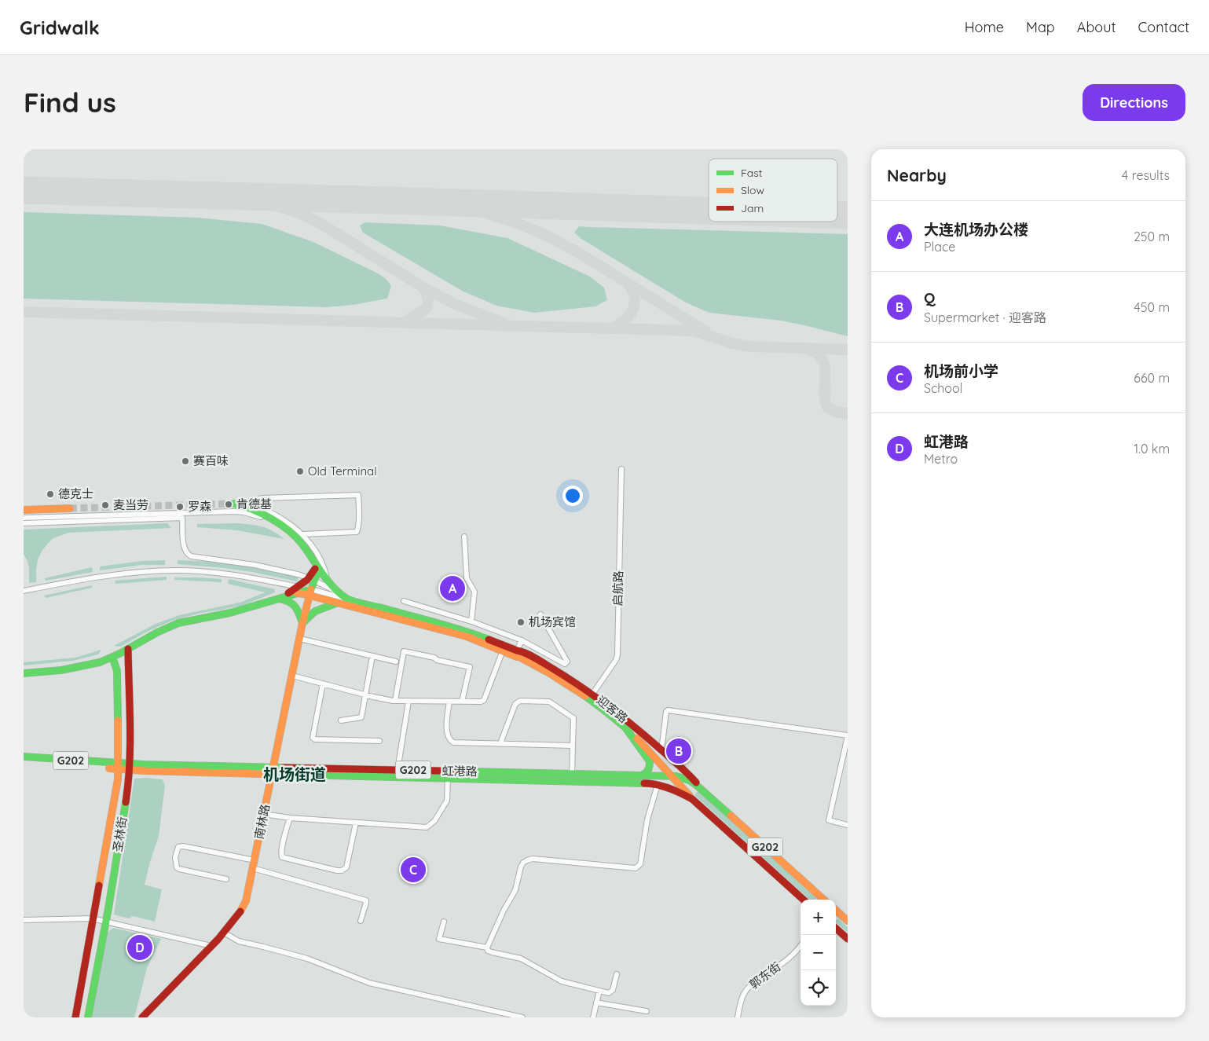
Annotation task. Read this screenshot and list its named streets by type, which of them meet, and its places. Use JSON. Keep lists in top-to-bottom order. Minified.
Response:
{"streets":{"main road":["迎客路","G202","虹港路","南林路","圣林街"],"street":["启航路","郭东街"]},"crossings":[["启航路","迎客路"],["迎客路","虹港路"],["迎客路","南林路"],["虹港路","南林路"],["虹港路","圣林街"]],"districts":["机场街道"],"places":["赛百味","Old Terminal","德克士","肯德基","麦当劳","罗森","机场宾馆"],"legend":["Fast","Slow","Jam"],"page":{"header":"Gridwalk","nav":["Home","Map","About","Contact"],"buttons":"Directions","title":"Find us","heading":["Nearby","4 results"],"list":[{"mark":"A","name":"大连机场办公楼","note":"Place","value":"250 m"},{"mark":"B","name":"Q","note":"Supermarket · 迎客路","value":"450 m"},{"mark":"C","name":"机场前小学","note":"School","value":"660 m"},{"mark":"D","name":"虹港路","note":"Metro","value":"1.0 km"}],"pins":["A","B","C","D"],"map_buttons":["+","−"]}}
